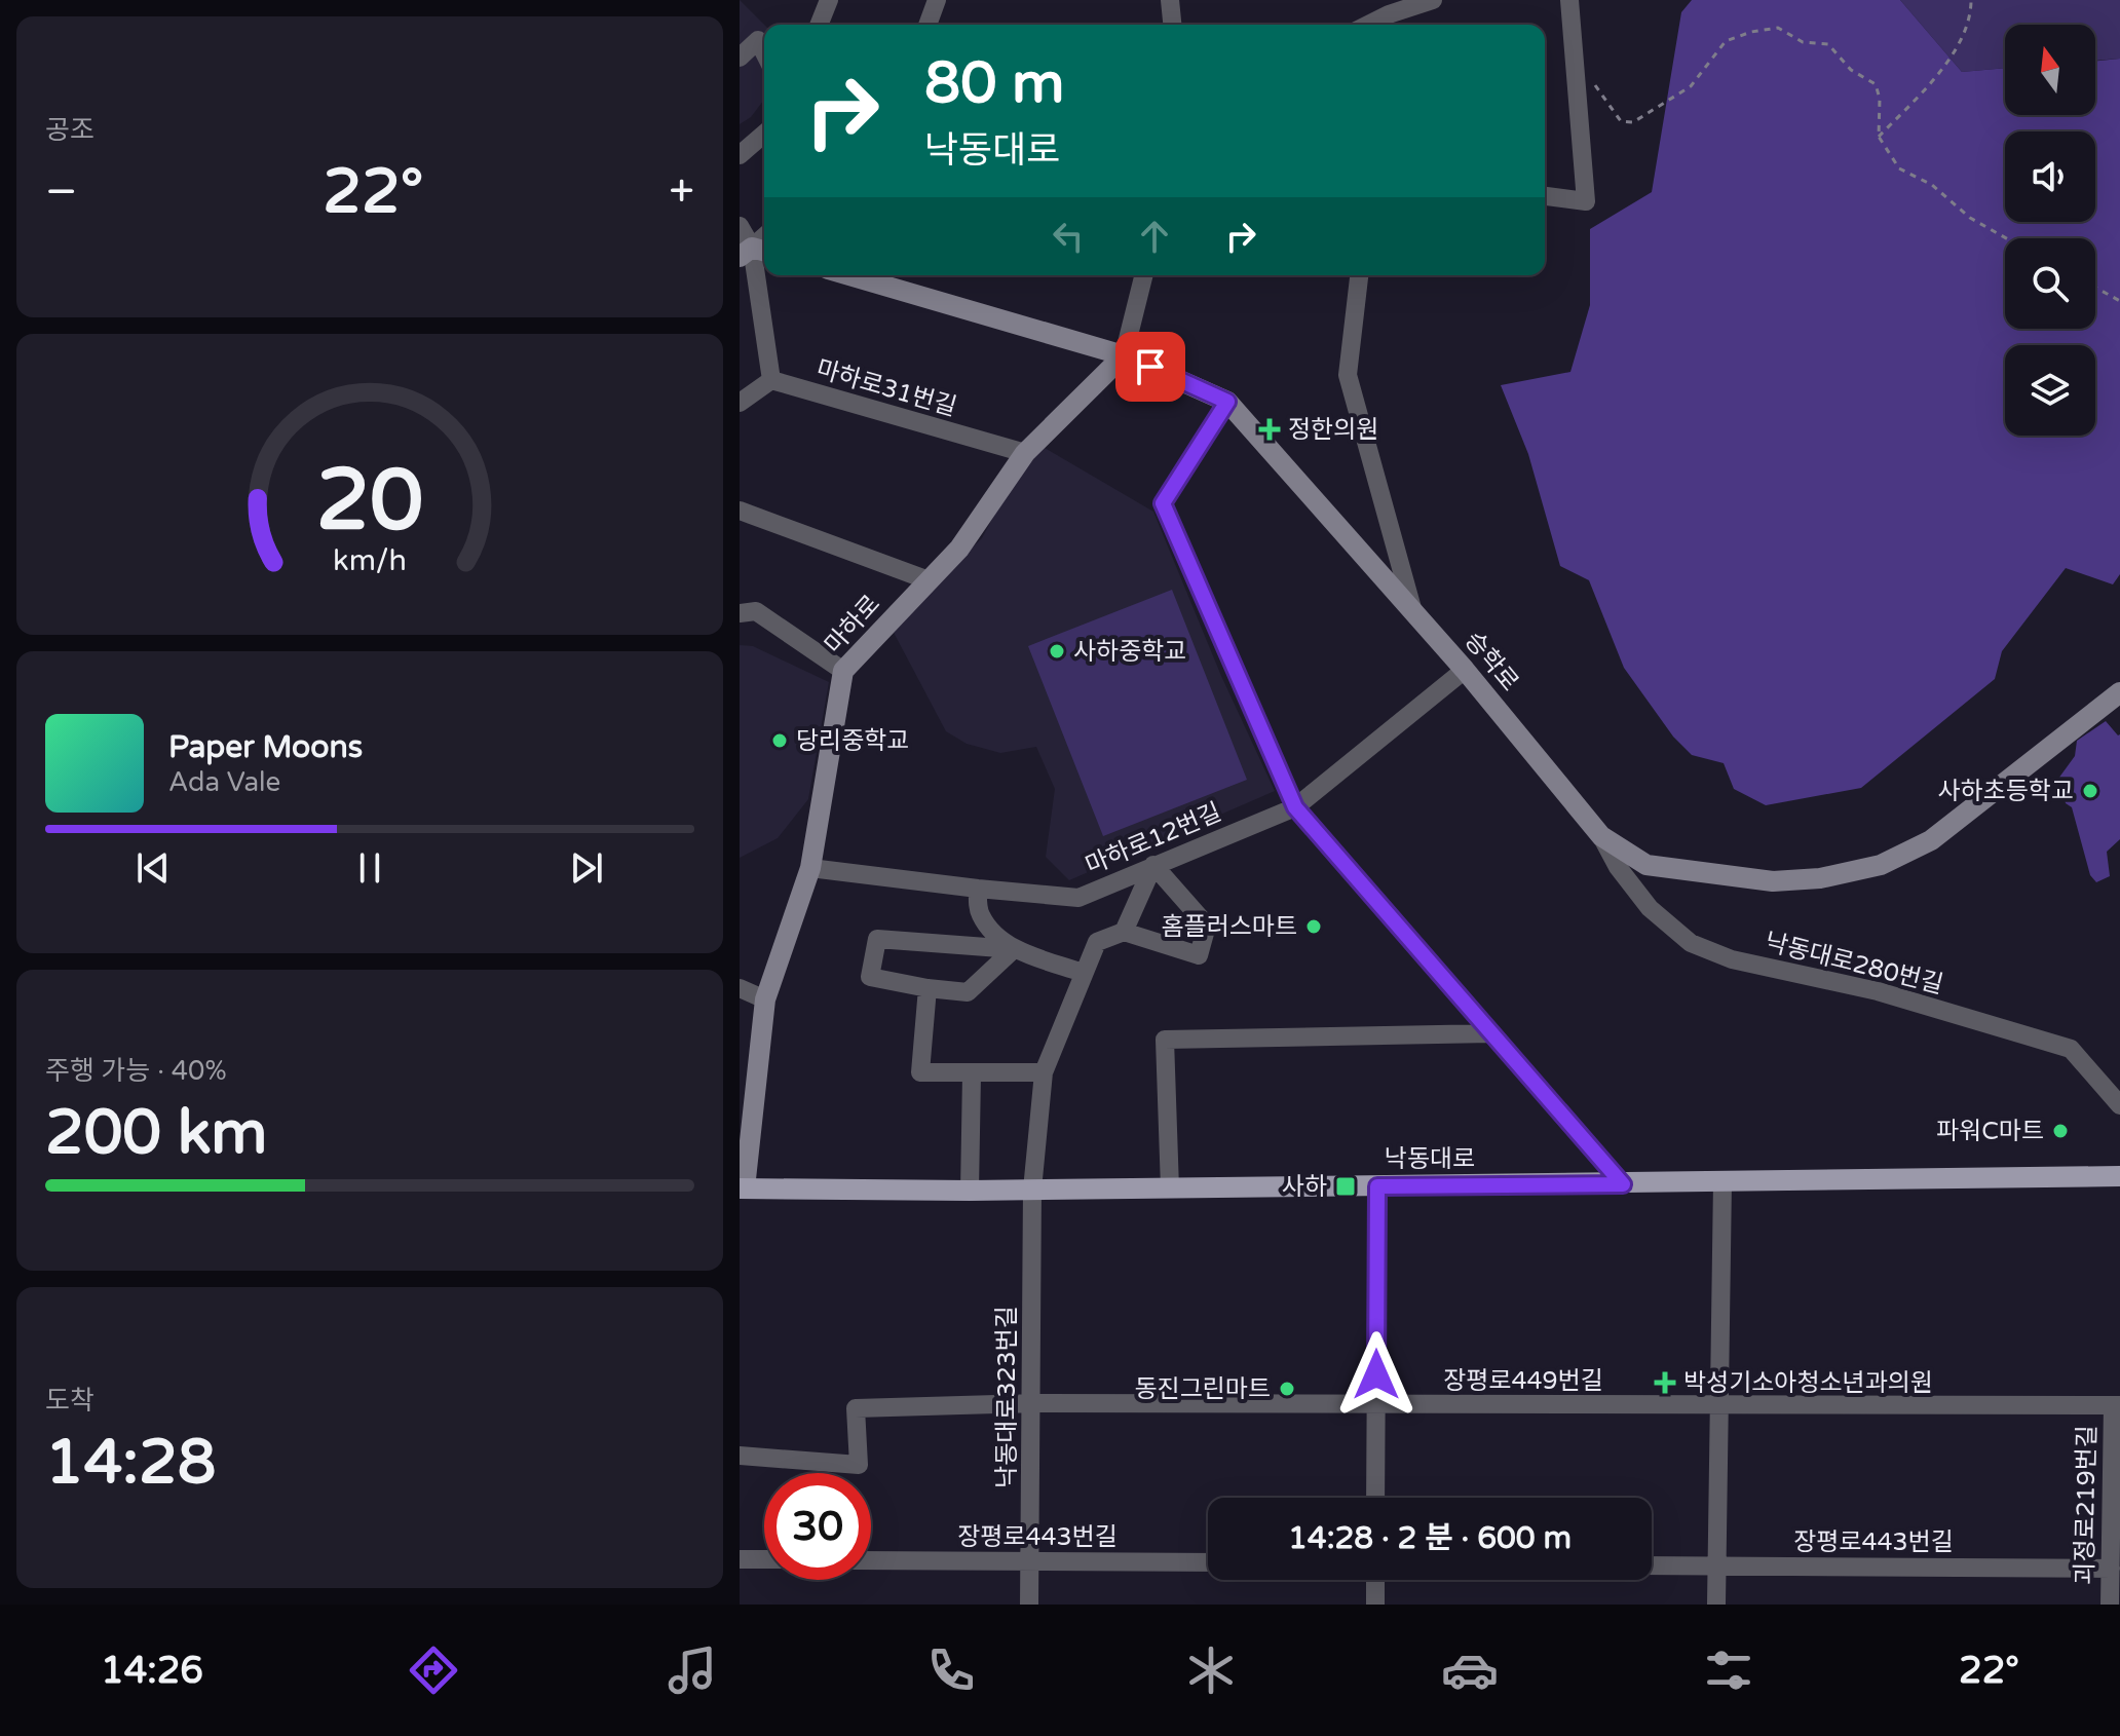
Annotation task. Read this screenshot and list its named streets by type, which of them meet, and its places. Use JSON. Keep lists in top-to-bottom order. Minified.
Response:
{"streets":{"main road":["낙동대로"],"street":["마하로31번길","마하로","승학로","마하로12번길","낙동대로280번길","장평로449번길","낙동대로323번길","괴정로219번길","장평로443번길"]},"crossings":[["마하로31번길","마하로"],["마하로","승학로"],["마하로","마하로12번길"],["마하로","낙동대로"],["승학로","마하로12번길"],["승학로","낙동대로280번길"],["낙동대로","낙동대로323번길"],["장평로449번길","낙동대로323번길"],["장평로449번길","괴정로219번길"],["낙동대로323번길","장평로443번길"],["괴정로219번길","장평로443번길"]],"places":{"health":["정한의원","박성기소아청소년과의원"],"other":["사하중학교","당리중학교","사하초등학교","홈플러스마트","파워C마트","동진그린마트"],"transit":["사하"]},"north":"top","page":{"tile":["공조",["주행 가능 · 40%","200 km"],["도착","14:28"]],"turn":["80 m","낙동대로"],"heat":["−","22°","+"],"song":["Paper Moons","Ada Vale"],"limit":"30","trip":"14:28 · 2 분 · 600 m","tabs":["14:26","22°"],"gauge":["20","km/h"]}}
